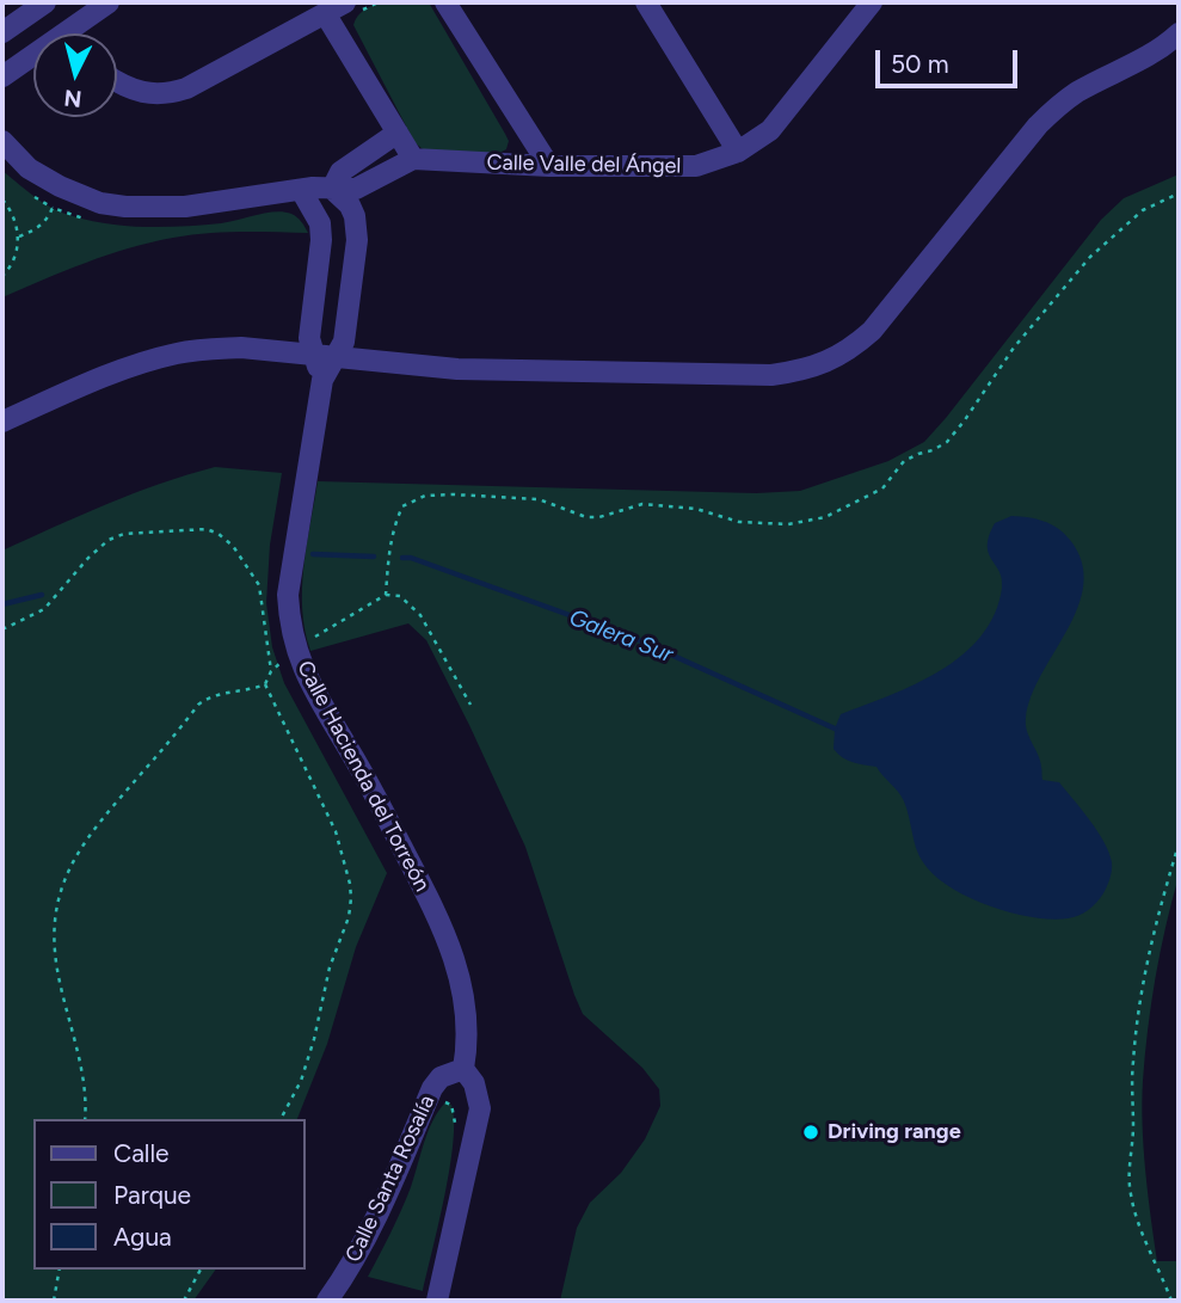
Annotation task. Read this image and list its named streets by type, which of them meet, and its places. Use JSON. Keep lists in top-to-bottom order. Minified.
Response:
{"streets":{"street":["Calle Valle del Ángel","Calle Hacienda del Torreón","Calle Santa Rosalía"]},"crossings":[["Calle Hacienda del Torreón","Calle Santa Rosalía"]],"water":["Galera Sur"],"places":["Driving range"],"legend":["Calle","Parque","Agua"],"scale_bar":"50 m","north":"bottom"}
